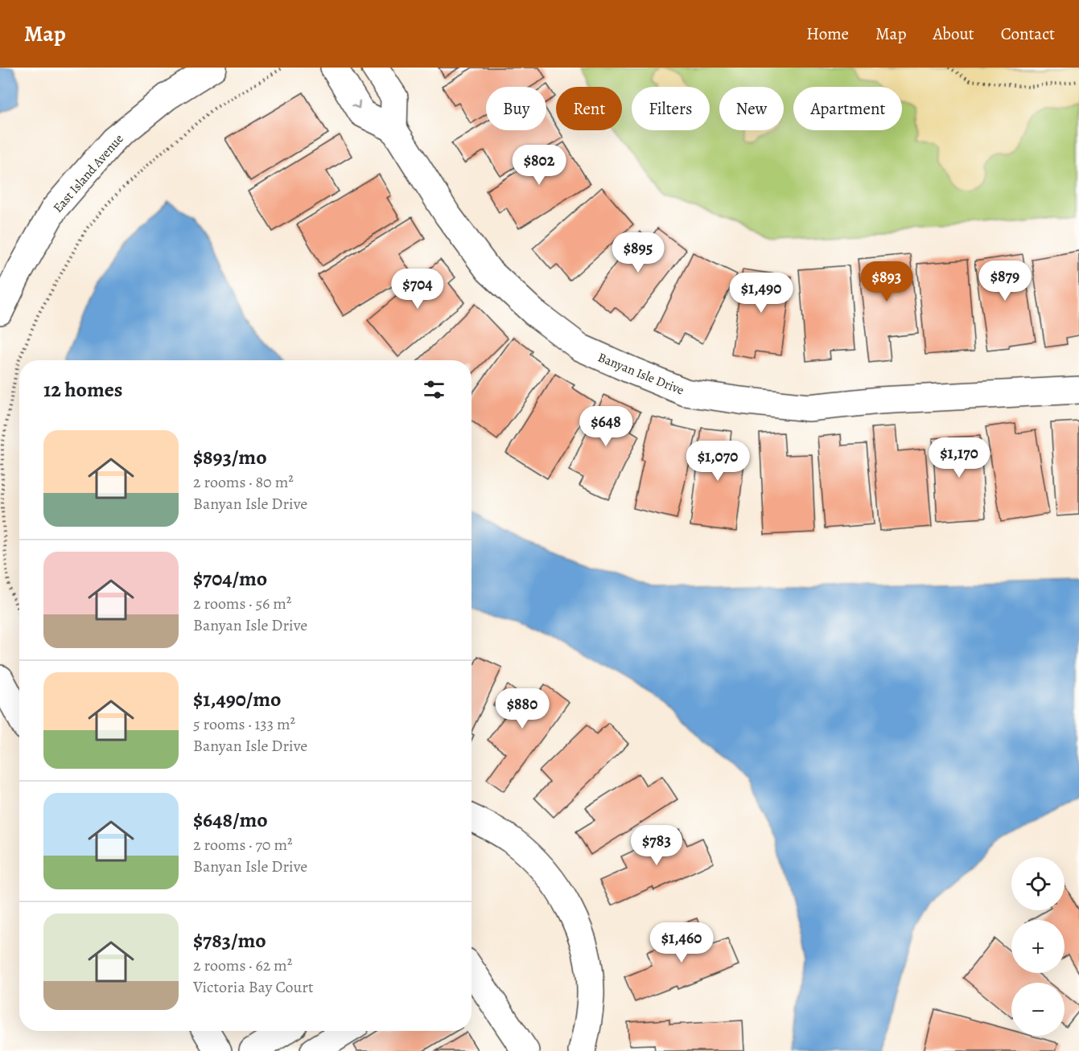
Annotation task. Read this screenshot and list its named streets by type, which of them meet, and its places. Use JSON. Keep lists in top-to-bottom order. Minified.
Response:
{"streets":{"street":["East Island Avenue","Banyan Isle Drive"]},"page":{"header":"Map","nav":["Home","Map","About","Contact"],"chip":["Buy","Rent","Filters","New","Apartment"],"price":["$802","$895","$879","$893","$704","$1,490","$648","$1,170","$1,070","$880","$783","$1,460"],"heading":"12 homes","list":[{"name":"$893/mo","note":"2 rooms · 80 m² · Banyan Isle Drive"},{"name":"$704/mo","note":"2 rooms · 56 m² · Banyan Isle Drive"},{"name":"$1,490/mo","note":"5 rooms · 133 m² · Banyan Isle Drive"},{"name":"$648/mo","note":"2 rooms · 70 m² · Banyan Isle Drive"},{"name":"$783/mo","note":"2 rooms · 62 m² · Victoria Bay Court"}],"map_buttons":["+","−"]}}
